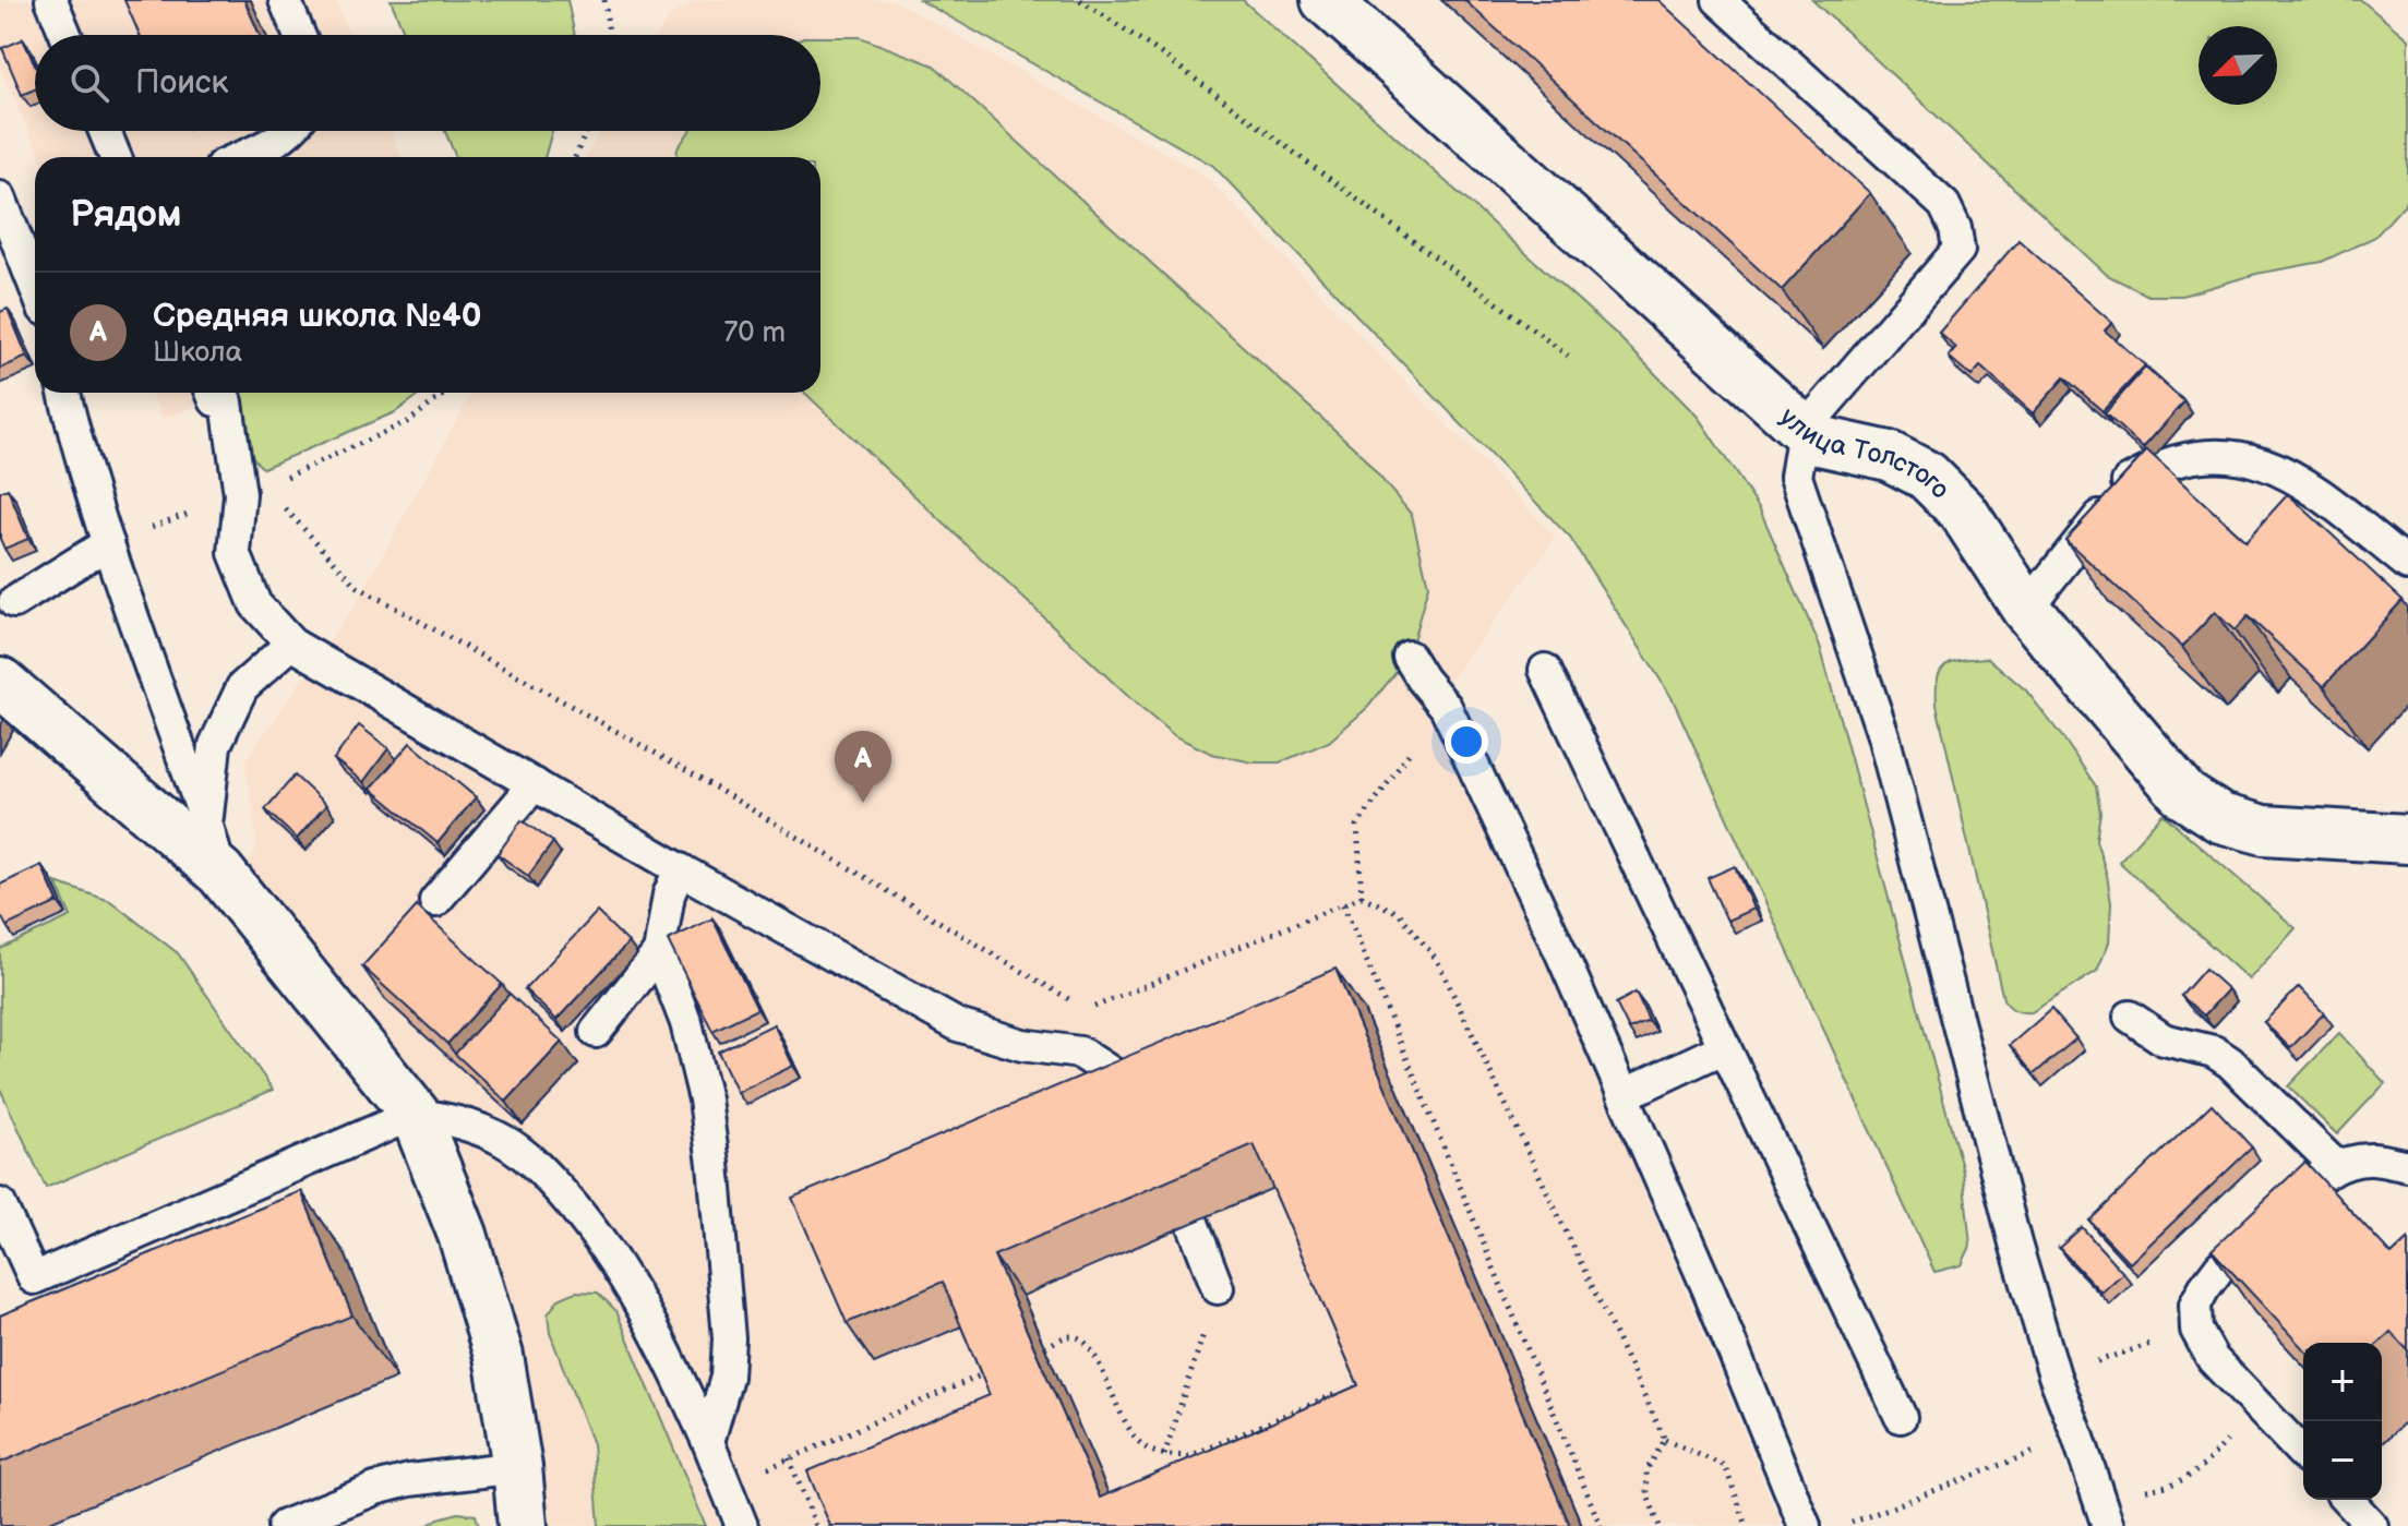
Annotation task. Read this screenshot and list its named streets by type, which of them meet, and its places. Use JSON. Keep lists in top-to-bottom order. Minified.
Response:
{"streets":{"street":["улица Толстого"]},"north":"bottom left","page":{"search":"Поиск","heading":"Рядом","list":[{"mark":"A","name":"Средняя школа №40","note":"Школа","value":"70 m"}],"pins":"A","map_buttons":["+","−"]}}
